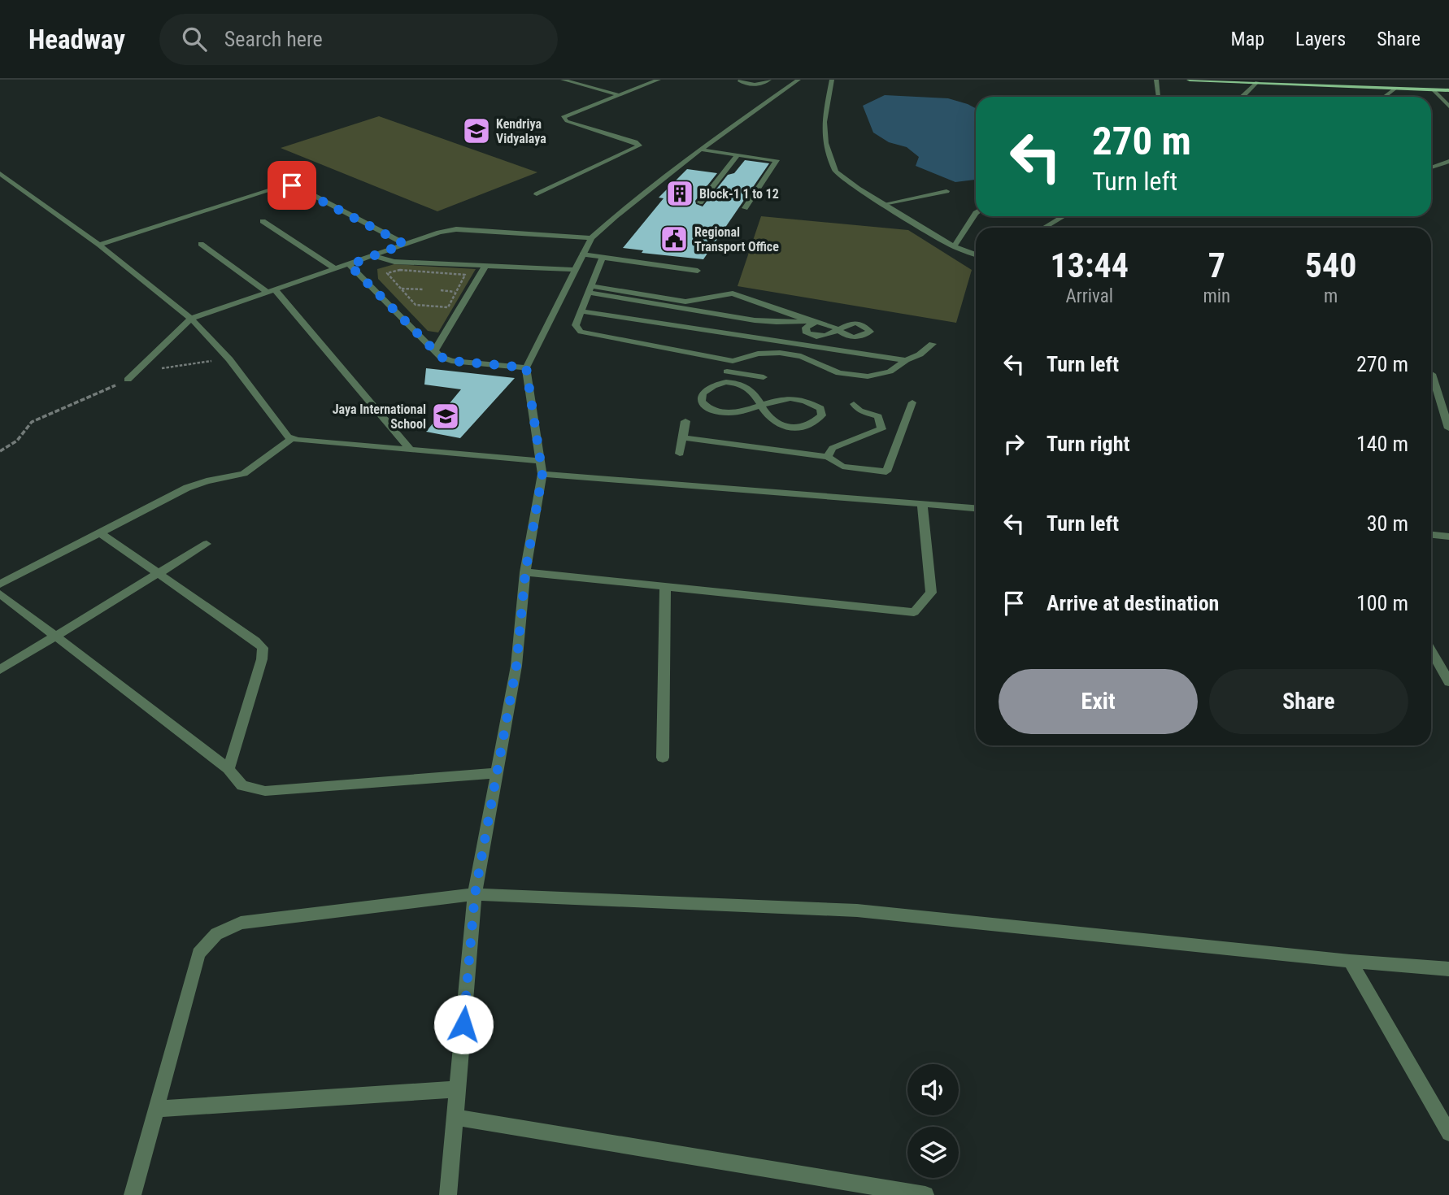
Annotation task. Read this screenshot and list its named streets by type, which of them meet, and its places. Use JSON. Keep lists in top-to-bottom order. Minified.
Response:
{"places":{"school or university":["Kendriya Vidyalaya","Jaya International School"],"building":["Block-1 1 to 12"],"public building":["Regional Transport Office"]},"page":{"header":"Headway","search":"Search here","nav":["Map","Layers","Share"],"turn":["270 m","Turn left"],"eta":["13:44","Arrival","7","min","540","m"],"list":[{"name":"Turn left","value":"270 m"},{"name":"Turn right","value":"140 m"},{"name":"Turn left","value":"30 m"},{"name":"Arrive at destination","value":"100 m"}],"buttons":["Exit","Share"]}}
